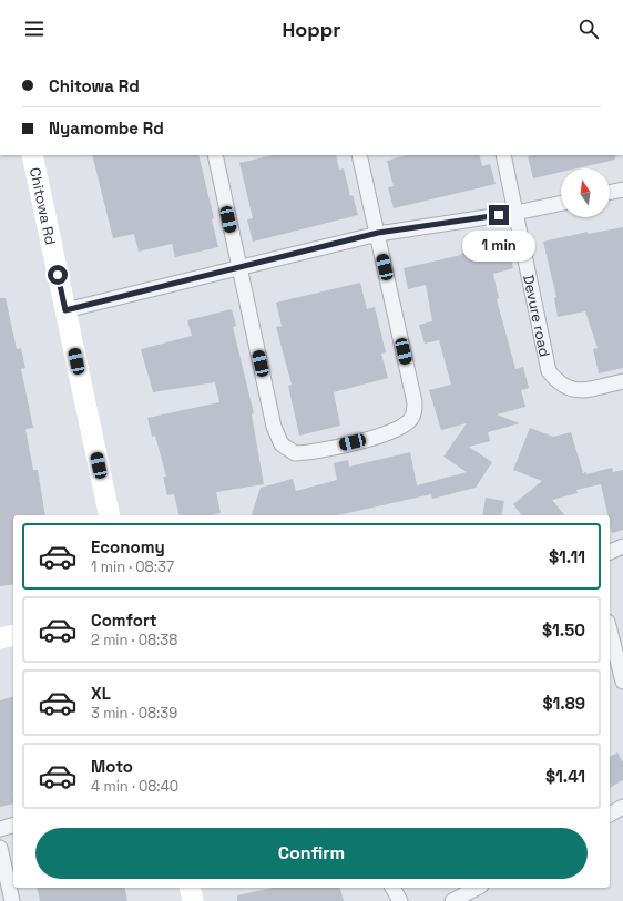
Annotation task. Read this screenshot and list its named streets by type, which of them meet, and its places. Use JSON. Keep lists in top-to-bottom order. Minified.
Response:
{"streets":{"street":["Chitowa Rd","Devure road"]},"north":"top","page":{"header":"Hoppr","banner":["Chitowa Rd","Nyamombe Rd"],"bubble":"1 min","list":[{"name":"Economy","note":"1 min · 08:37","value":"$1.11"},{"name":"Comfort","note":"2 min · 08:38","value":"$1.50"},{"name":"XL","note":"3 min · 08:39","value":"$1.89"},{"name":"Moto","note":"4 min · 08:40","value":"$1.41"}],"buttons":"Confirm"}}
